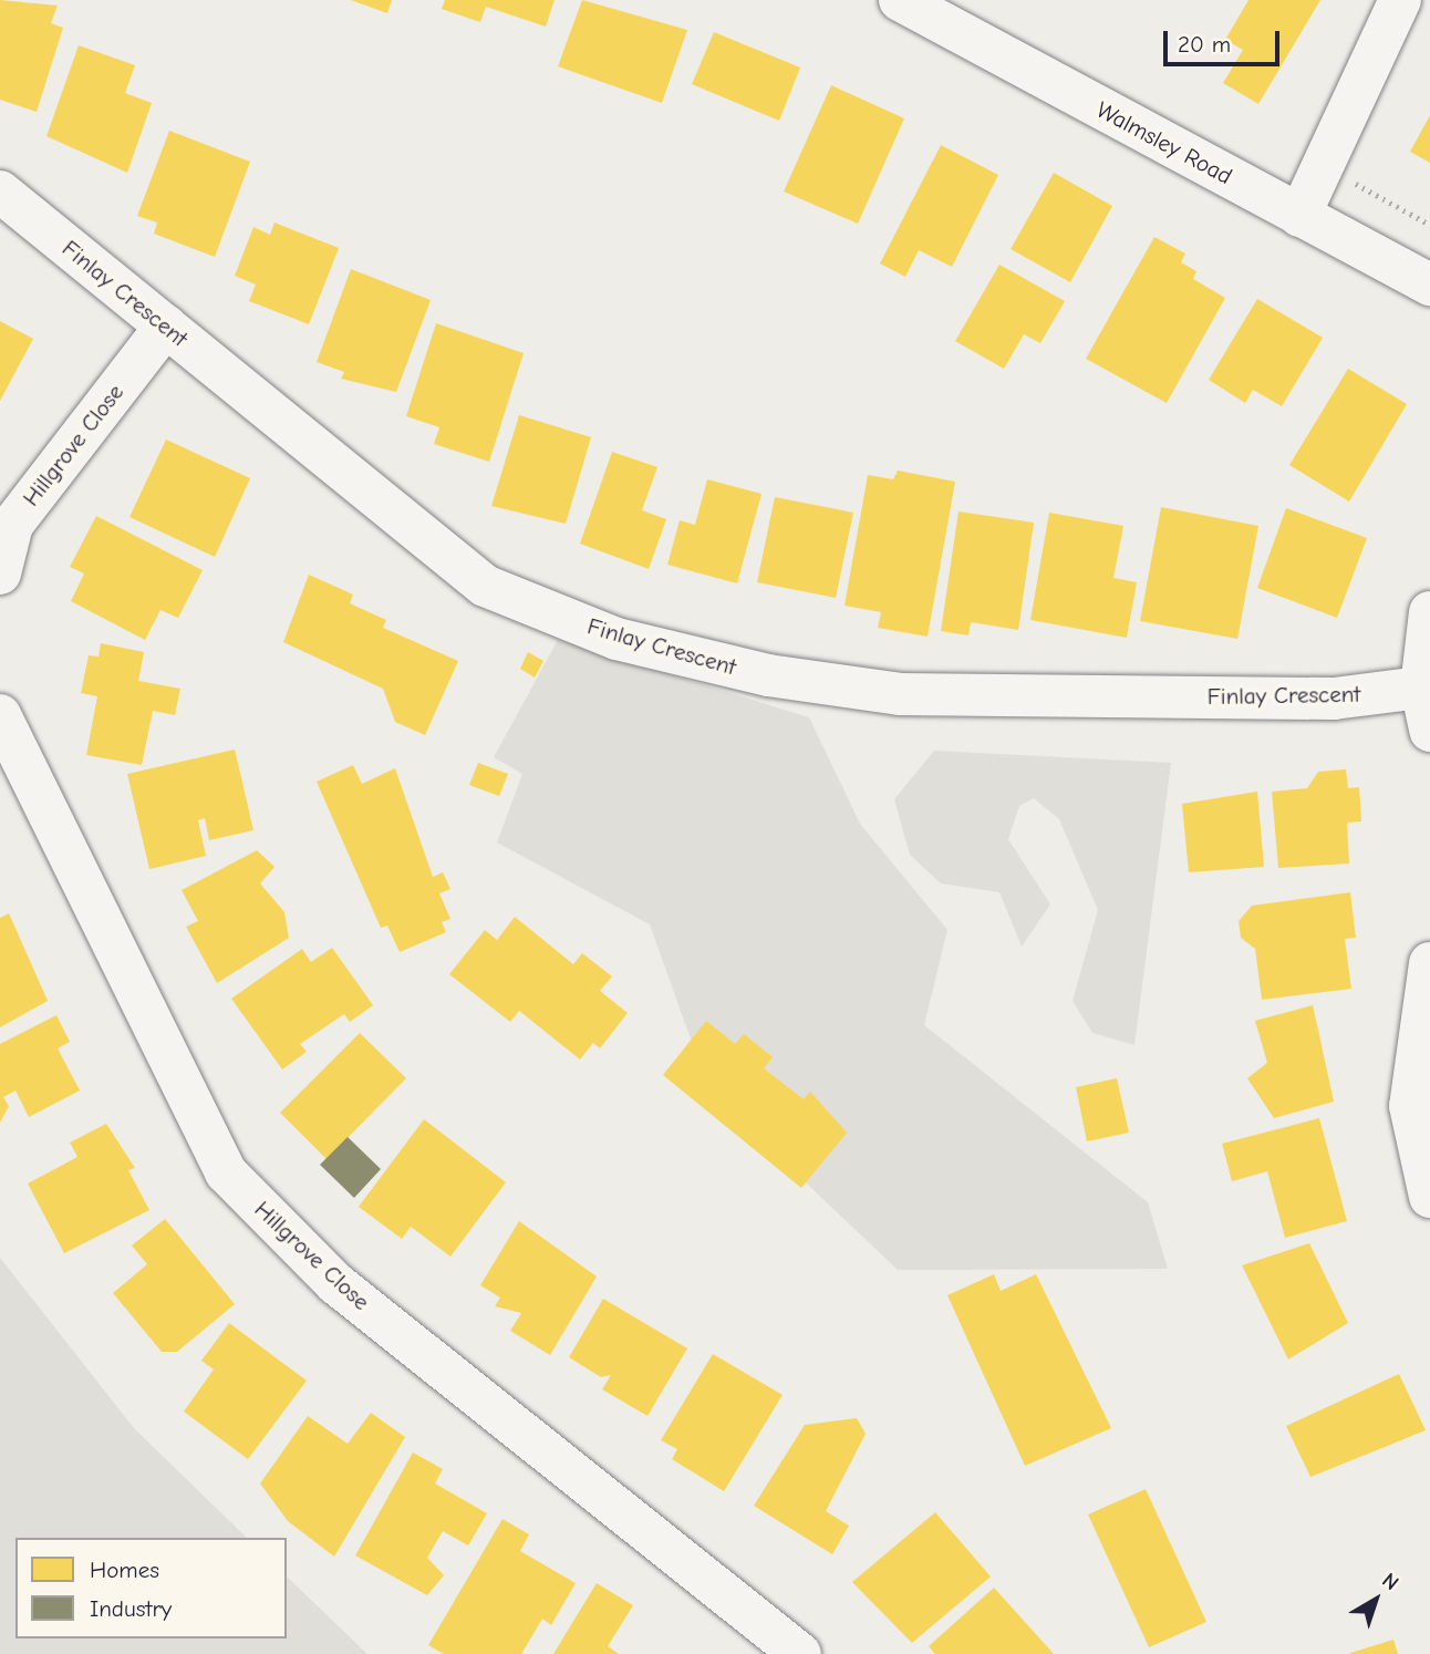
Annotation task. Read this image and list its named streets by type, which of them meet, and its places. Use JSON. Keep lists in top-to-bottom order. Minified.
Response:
{"streets":{"street":["Walmsley Road","Finlay Crescent","Hillgrove Close"]},"crossings":[["Finlay Crescent","Hillgrove Close"]],"legend":["Homes","Industry"],"scale_bar":"20 m","north":"top right"}
